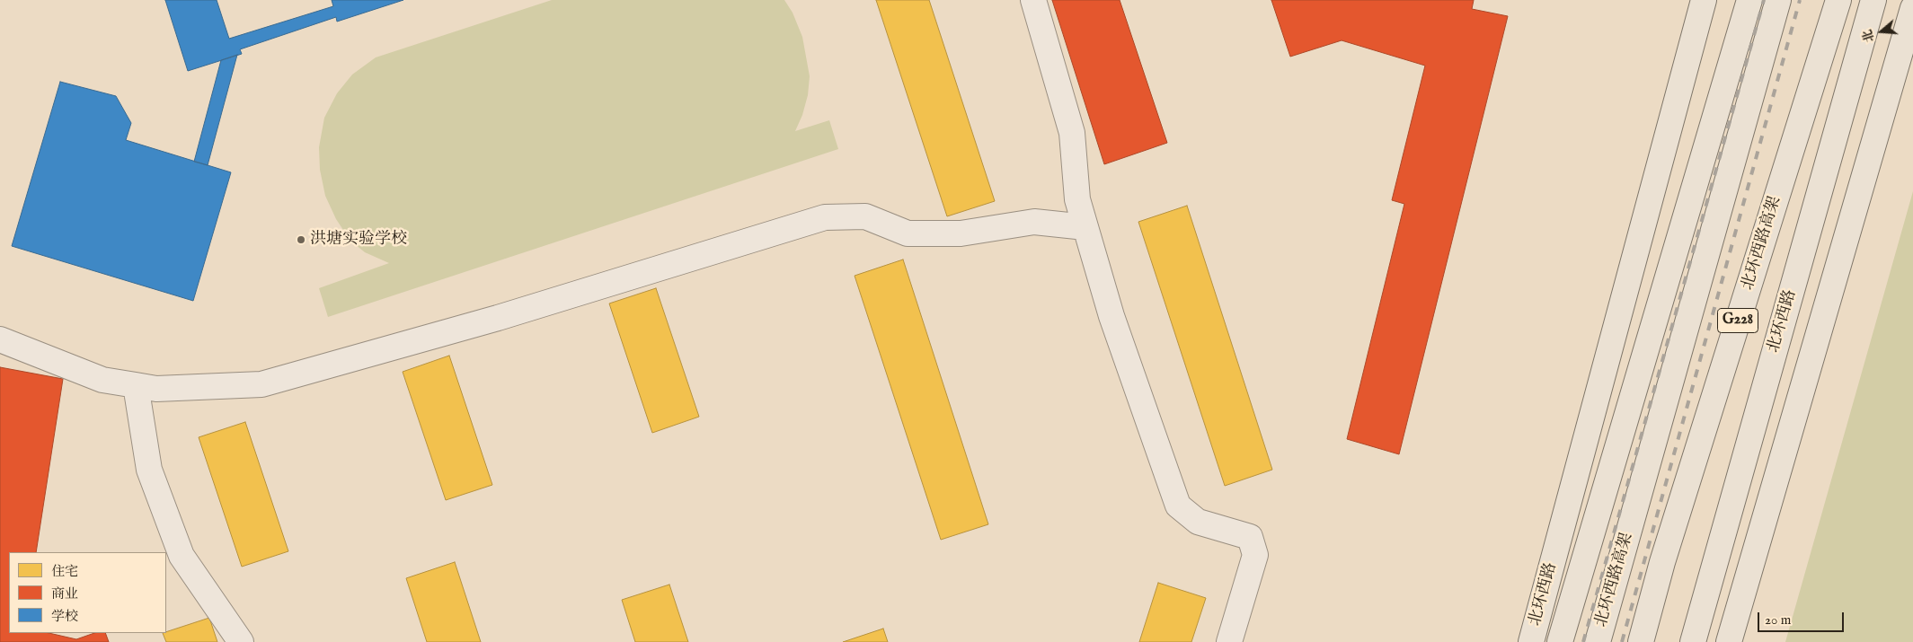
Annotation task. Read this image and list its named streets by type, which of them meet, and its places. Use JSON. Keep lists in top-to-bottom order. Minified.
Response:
{"streets":{"main road":["北环西路高架","G228","北环西路"]},"places":["洪塘实验学校"],"legend":["住宅","商业","学校"],"scale_bar":"20 m","north":"left"}
